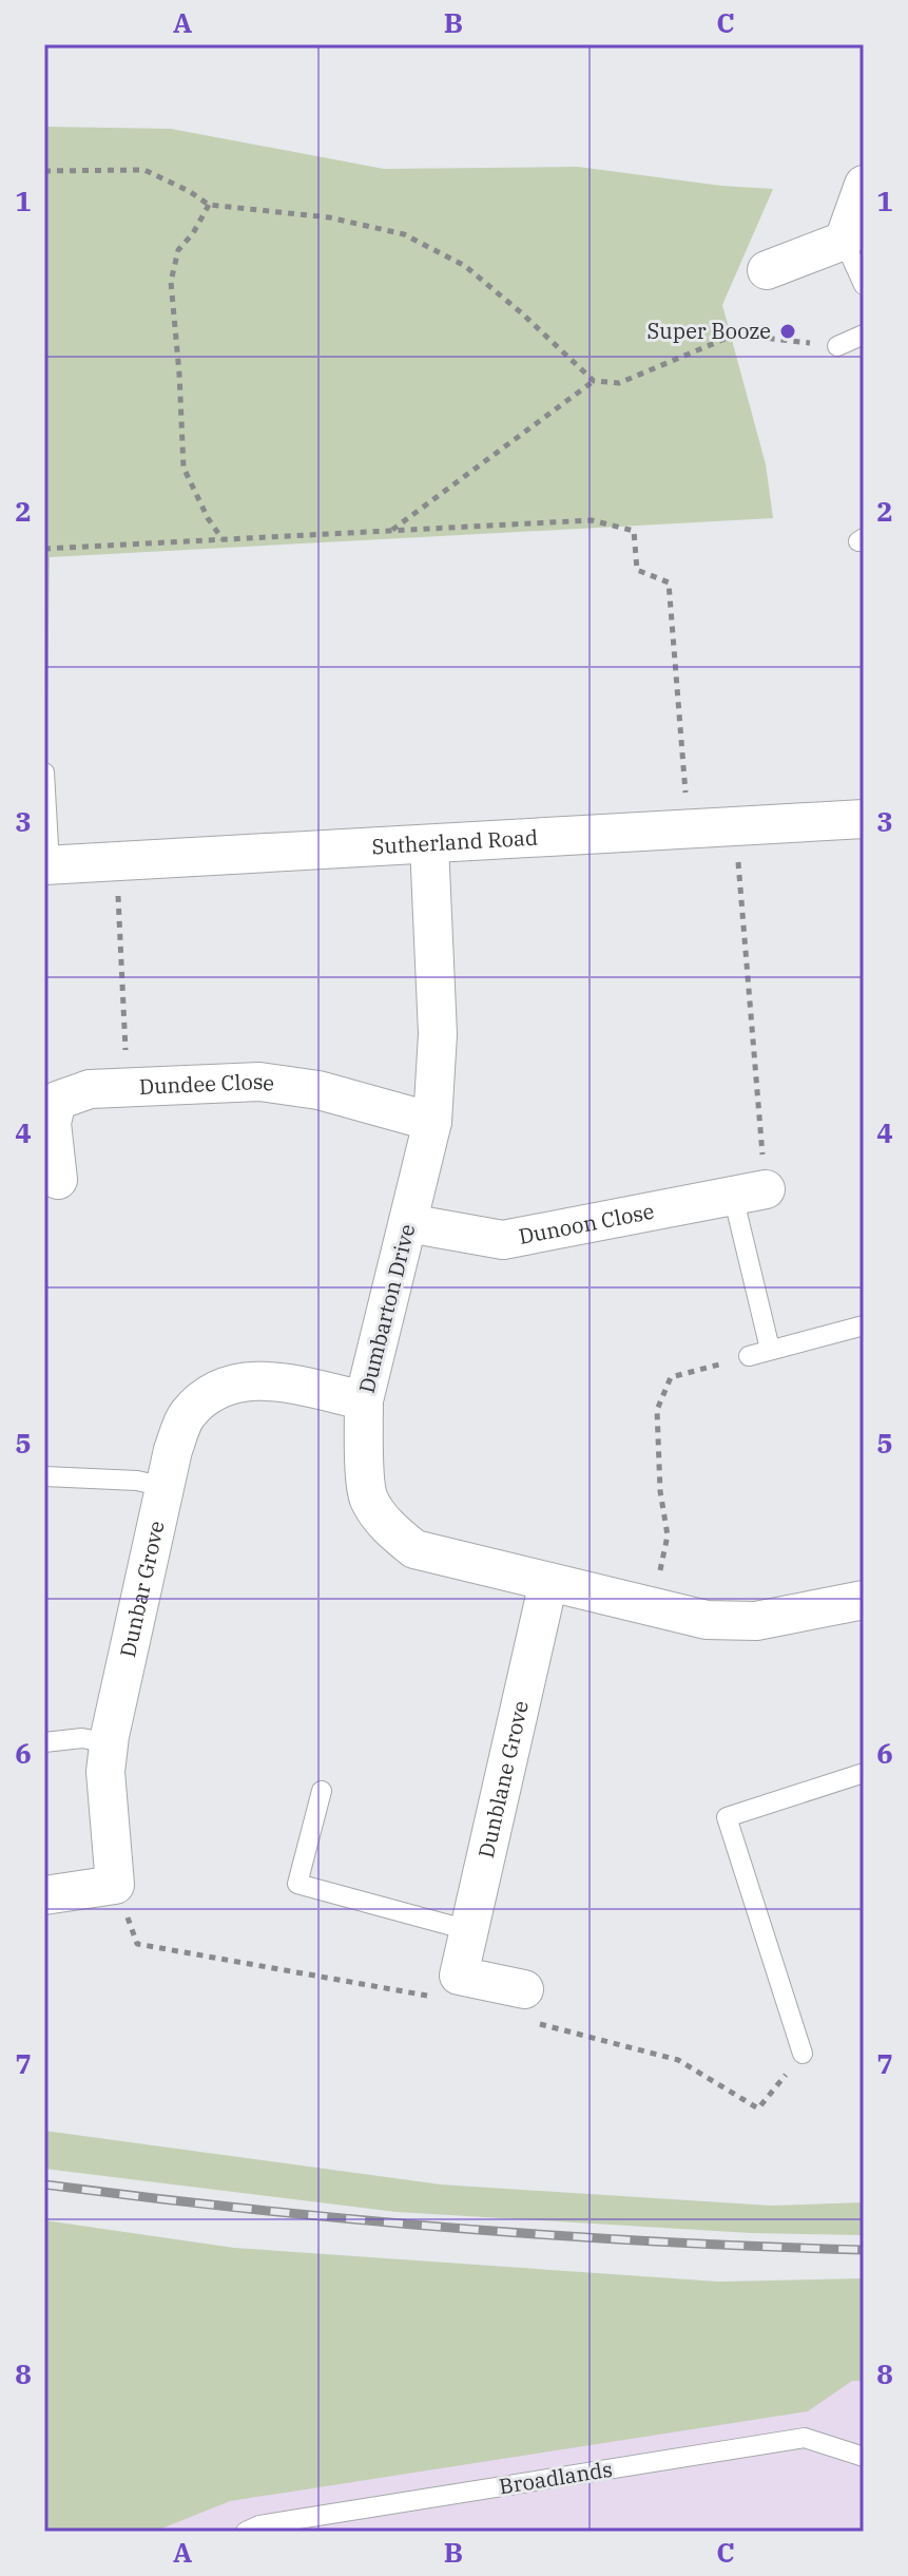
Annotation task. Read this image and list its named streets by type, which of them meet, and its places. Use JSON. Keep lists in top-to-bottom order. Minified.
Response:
{"streets":{"street":["Sutherland Road","Dundee Close","Dunoon Close","Dumbarton Drive","Dunbar Grove","Dunblane Grove"],"lane":["Broadlands"]},"crossings":[["Sutherland Road","Dumbarton Drive"],["Dundee Close","Dumbarton Drive"],["Dunoon Close","Dumbarton Drive"],["Dumbarton Drive","Dunbar Grove"],["Dumbarton Drive","Dunblane Grove"]],"places":["Super Booze"],"grid":{"columns":["A","B","C"],"rows":["1","2","3","4","5","6","7","8"]}}
